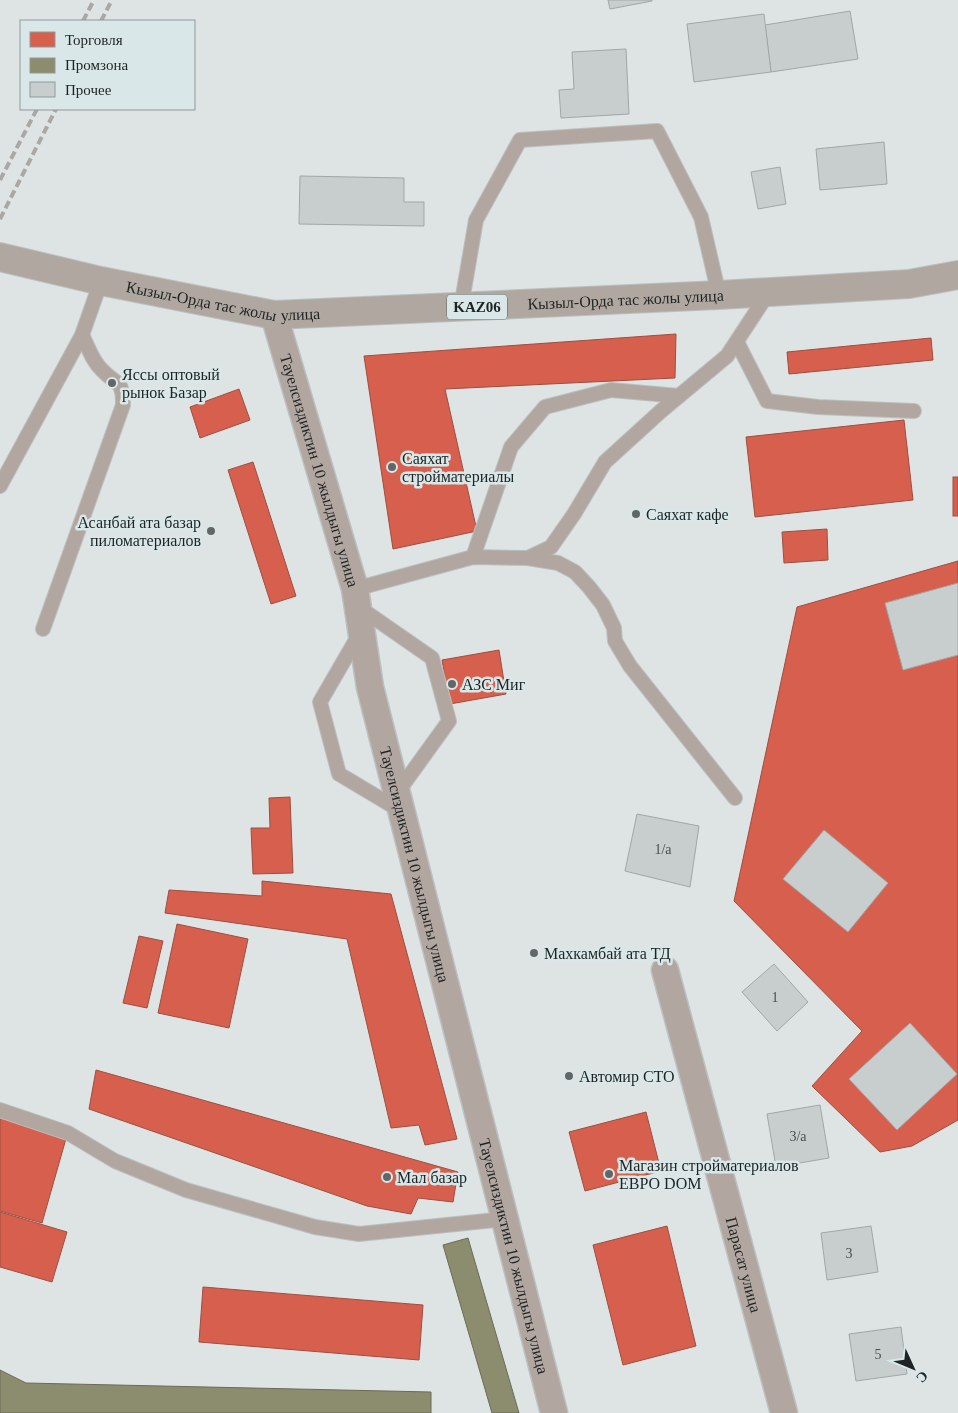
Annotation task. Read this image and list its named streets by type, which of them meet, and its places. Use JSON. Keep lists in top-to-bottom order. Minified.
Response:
{"streets":{"main road":["Кызыл-Орда тас жолы улица","KАZ06"],"street":["Тауелсиздиктин 10 жылдыгы улица","Парасат улица"]},"crossings":[["Кызыл-Орда тас жолы улица","Тауелсиздиктин 10 жылдыгы улица"]],"places":["Яссы оптовый рынок Базар","Саяхат стройматериалы","Саяхат кафе","Асанбай ата базар пиломатериалов","АЗС Миг","Махкамбай ата ТД","Автомир СТО","Магазин стройматериалов ЕВРО DOM","Мал базар"],"house_numbers":["1/а","1","3/а","3","5"],"legend":["Торговля","Промзона","Прочее"],"north":"bottom right"}
